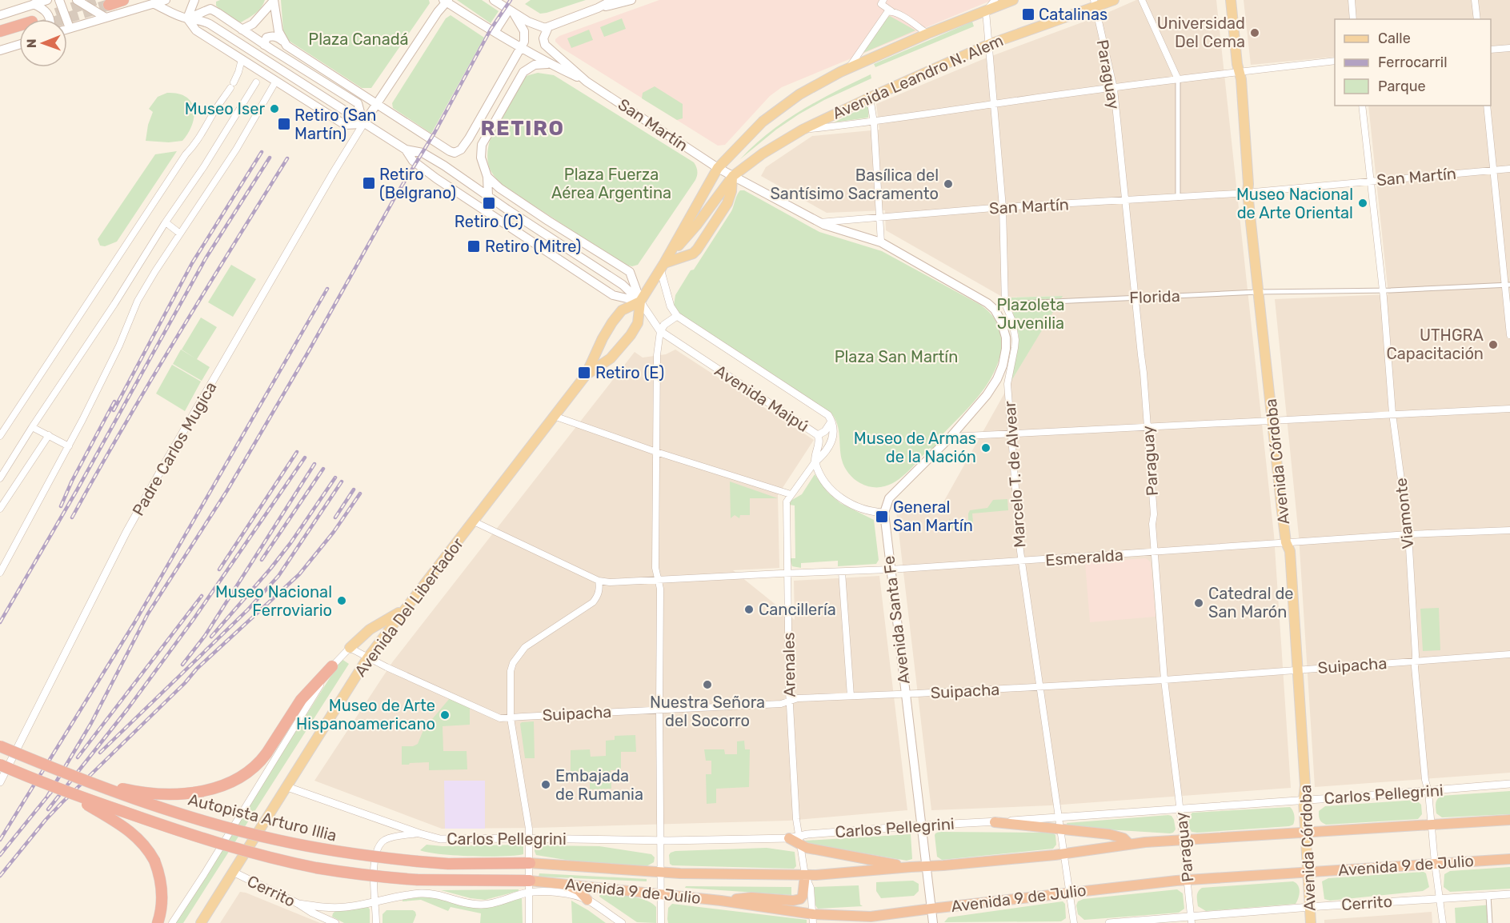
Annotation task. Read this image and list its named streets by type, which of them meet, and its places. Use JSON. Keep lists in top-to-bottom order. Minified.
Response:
{"streets":{"highway":["Autopista Arturo Illia","Avenida 9 de Julio"],"main road":["Avenida Leandro N. Alem","San Martín","Avenida Córdoba","Avenida Del Libertador","Avenida Santa Fe"],"street":["Paraguay","Florida","Avenida Maipú","Padre Carlos Mugica","Marcelo T. de Alvear","Viamonte","Esmeralda","Arenales","Suipacha","Carlos Pellegrini","Cerrito"]},"crossings":[["Paraguay","Avenida Leandro N. Alem"],["Paraguay","San Martín"],["Paraguay","Florida"],["Paraguay","Esmeralda"],["Paraguay","Suipacha"],["Paraguay","Carlos Pellegrini"],["Paraguay","Avenida 9 de Julio"],["Paraguay","Cerrito"],["Avenida Leandro N. Alem","San Martín"],["Avenida Leandro N. Alem","Marcelo T. de Alvear"],["Avenida Leandro N. Alem","Avenida Del Libertador"],["San Martín","Avenida Córdoba"],["San Martín","Marcelo T. de Alvear"],["San Martín","Viamonte"],["San Martín","Avenida Del Libertador"],["Florida","Avenida Córdoba"],["Florida","Marcelo T. de Alvear"],["Florida","Viamonte"],["Avenida Maipú","Avenida Del Libertador"],["Avenida Maipú","Arenales"],["Avenida Córdoba","Esmeralda"],["Avenida Córdoba","Suipacha"],["Avenida Córdoba","Carlos Pellegrini"],["Avenida Córdoba","Avenida 9 de Julio"],["Avenida Córdoba","Cerrito"],["Marcelo T. de Alvear","Esmeralda"],["Marcelo T. de Alvear","Suipacha"],["Marcelo T. de Alvear","Carlos Pellegrini"],["Marcelo T. de Alvear","Avenida 9 de Julio"],["Viamonte","Esmeralda"],["Viamonte","Suipacha"],["Viamonte","Carlos Pellegrini"],["Viamonte","Avenida 9 de Julio"],["Viamonte","Cerrito"],["Esmeralda","Avenida Santa Fe"],["Esmeralda","Arenales"],["Avenida Del Libertador","Suipacha"],["Avenida Del Libertador","Carlos Pellegrini"],["Avenida Del Libertador","Cerrito"],["Avenida Santa Fe","Suipacha"],["Avenida Santa Fe","Carlos Pellegrini"],["Avenida Santa Fe","Avenida 9 de Julio"],["Arenales","Suipacha"],["Arenales","Carlos Pellegrini"],["Arenales","Avenida 9 de Julio"],["Autopista Arturo Illia","Avenida 9 de Julio"],["Avenida 9 de Julio","Cerrito"]],"districts":["RETIRO"],"parks":["Plaza Canadá","Plaza Fuerza Aérea Argentina","Plazoleta Juvenilia","Plaza San Martín"],"places":{"transit":["Catalinas","Retiro (San Martín)","Retiro (Belgrano)","Retiro (C)","Retiro (Mitre)","Retiro (E)","General San Martín"],"other":["Universidad Del Cema","Museo Iser","Basílica del Santísimo Sacramento","Museo Nacional de Arte Oriental","UTHGRA Capacitación","Museo de Armas de la Nación","Museo Nacional Ferroviario","Catedral de San Marón","Cancillería","Nuestra Señora del Socorro","Museo de Arte Hispanoamericano","Embajada de Rumania"]},"legend":["Calle","Ferrocarril","Parque"],"north":"left"}
